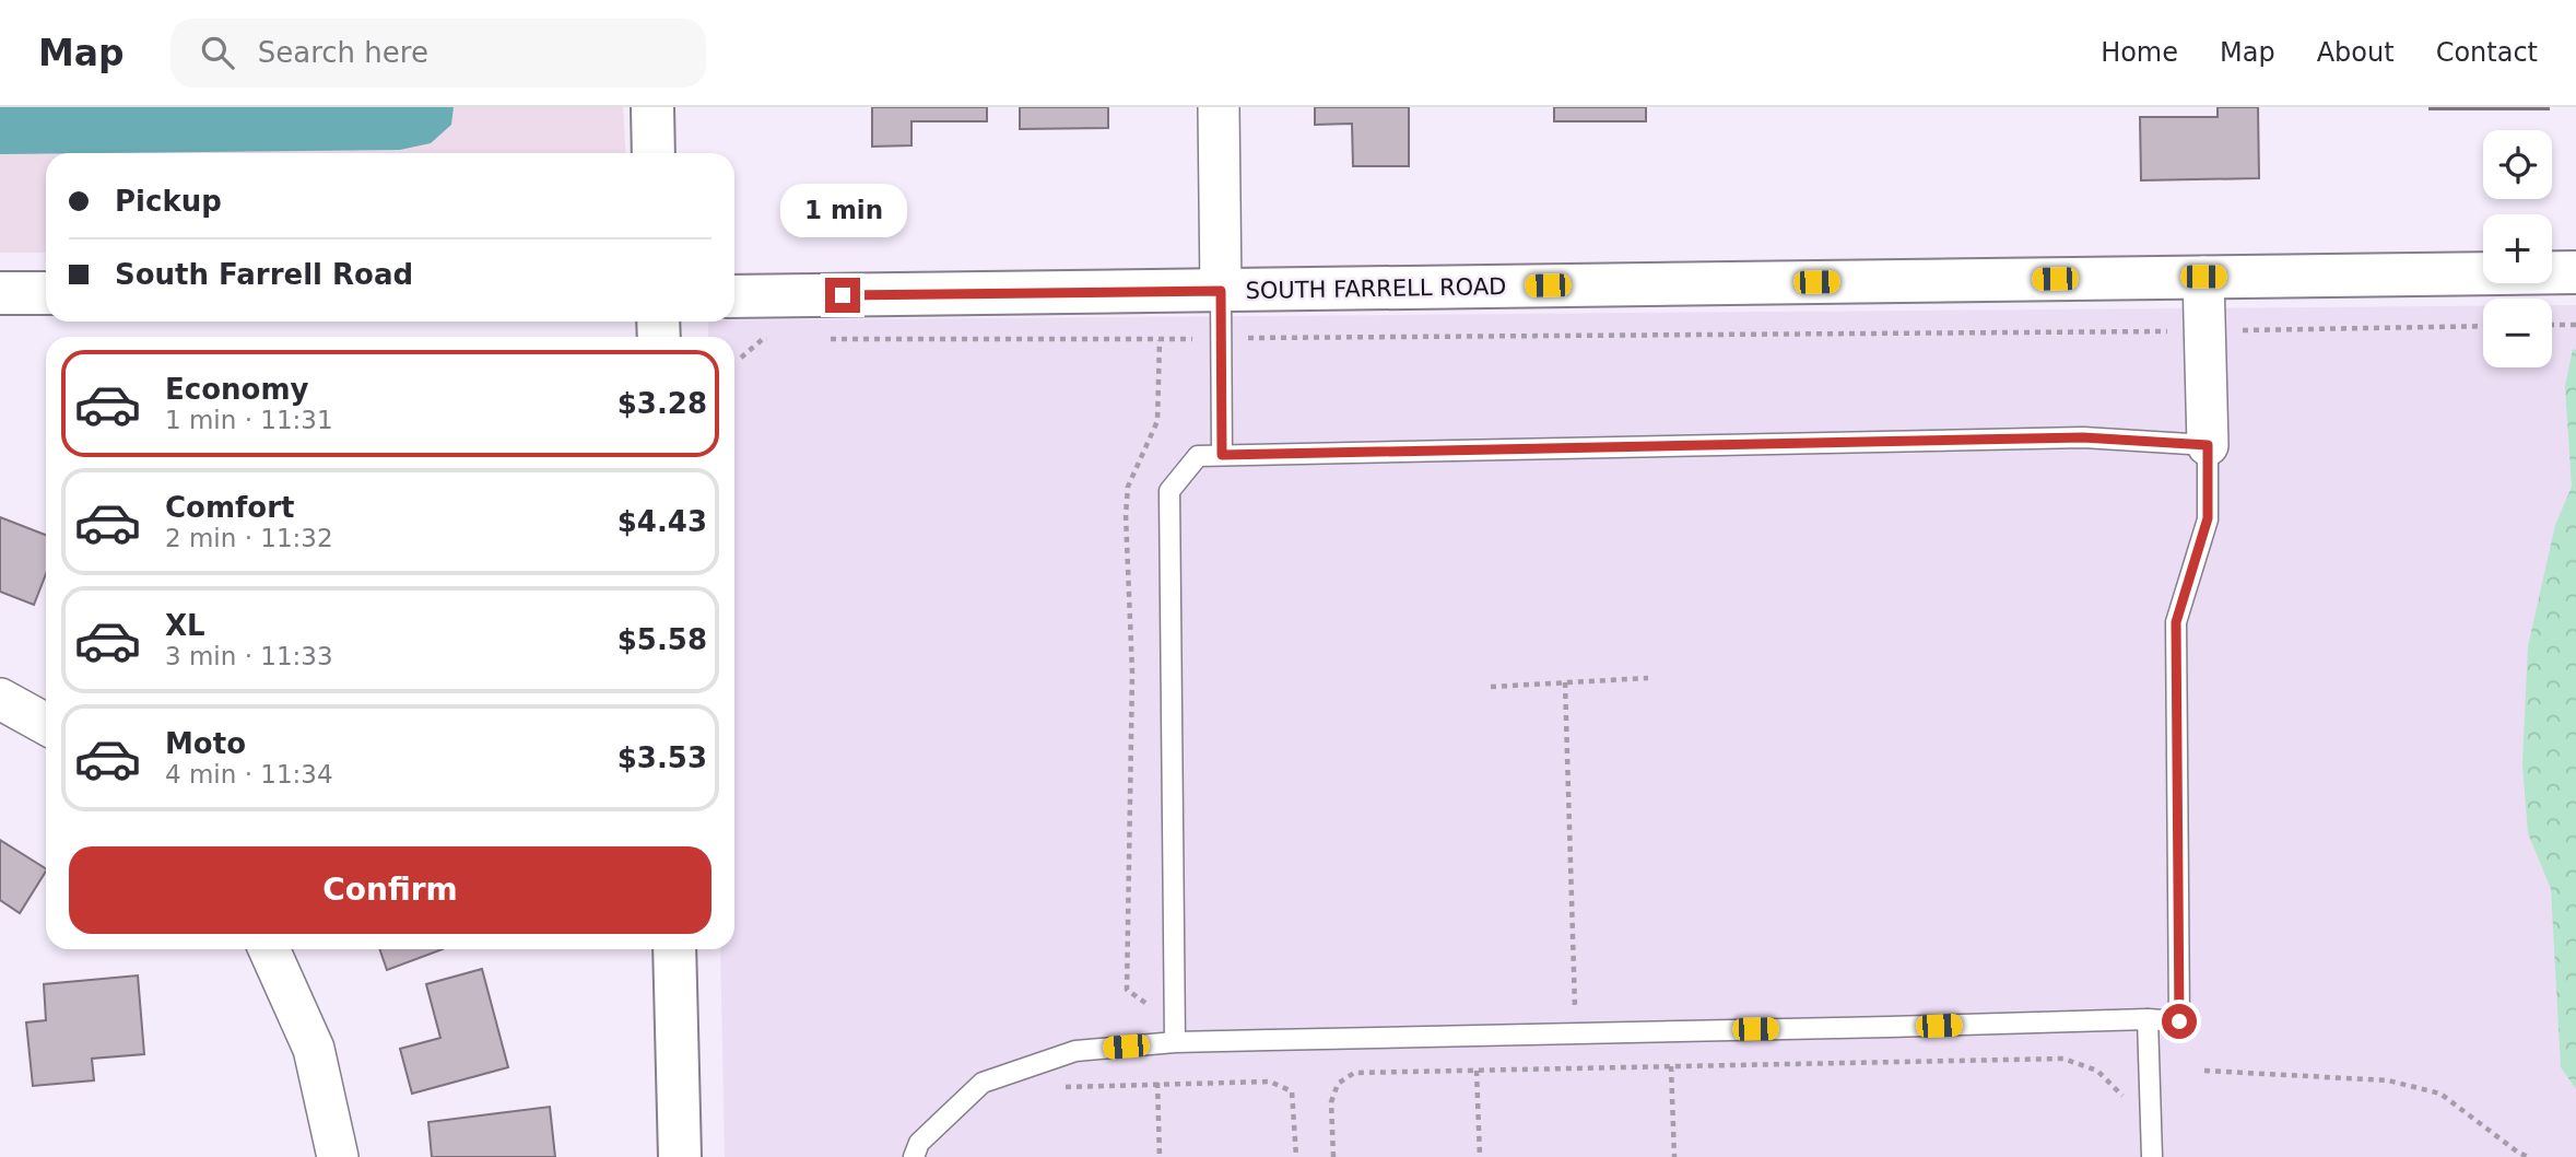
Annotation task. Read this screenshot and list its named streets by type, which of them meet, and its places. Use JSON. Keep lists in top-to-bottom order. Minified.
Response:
{"streets":{"street":["SOUTH FARRELL ROAD"]},"page":{"header":"Map","search":"Search here","nav":["Home","Map","About","Contact"],"map_buttons":["+","−"],"banner":["Pickup","South Farrell Road"],"bubble":"1 min","list":[{"name":"Economy","note":"1 min · 11:31","value":"$3.28"},{"name":"Comfort","note":"2 min · 11:32","value":"$4.43"},{"name":"XL","note":"3 min · 11:33","value":"$5.58"},{"name":"Moto","note":"4 min · 11:34","value":"$3.53"}],"buttons":"Confirm"}}
